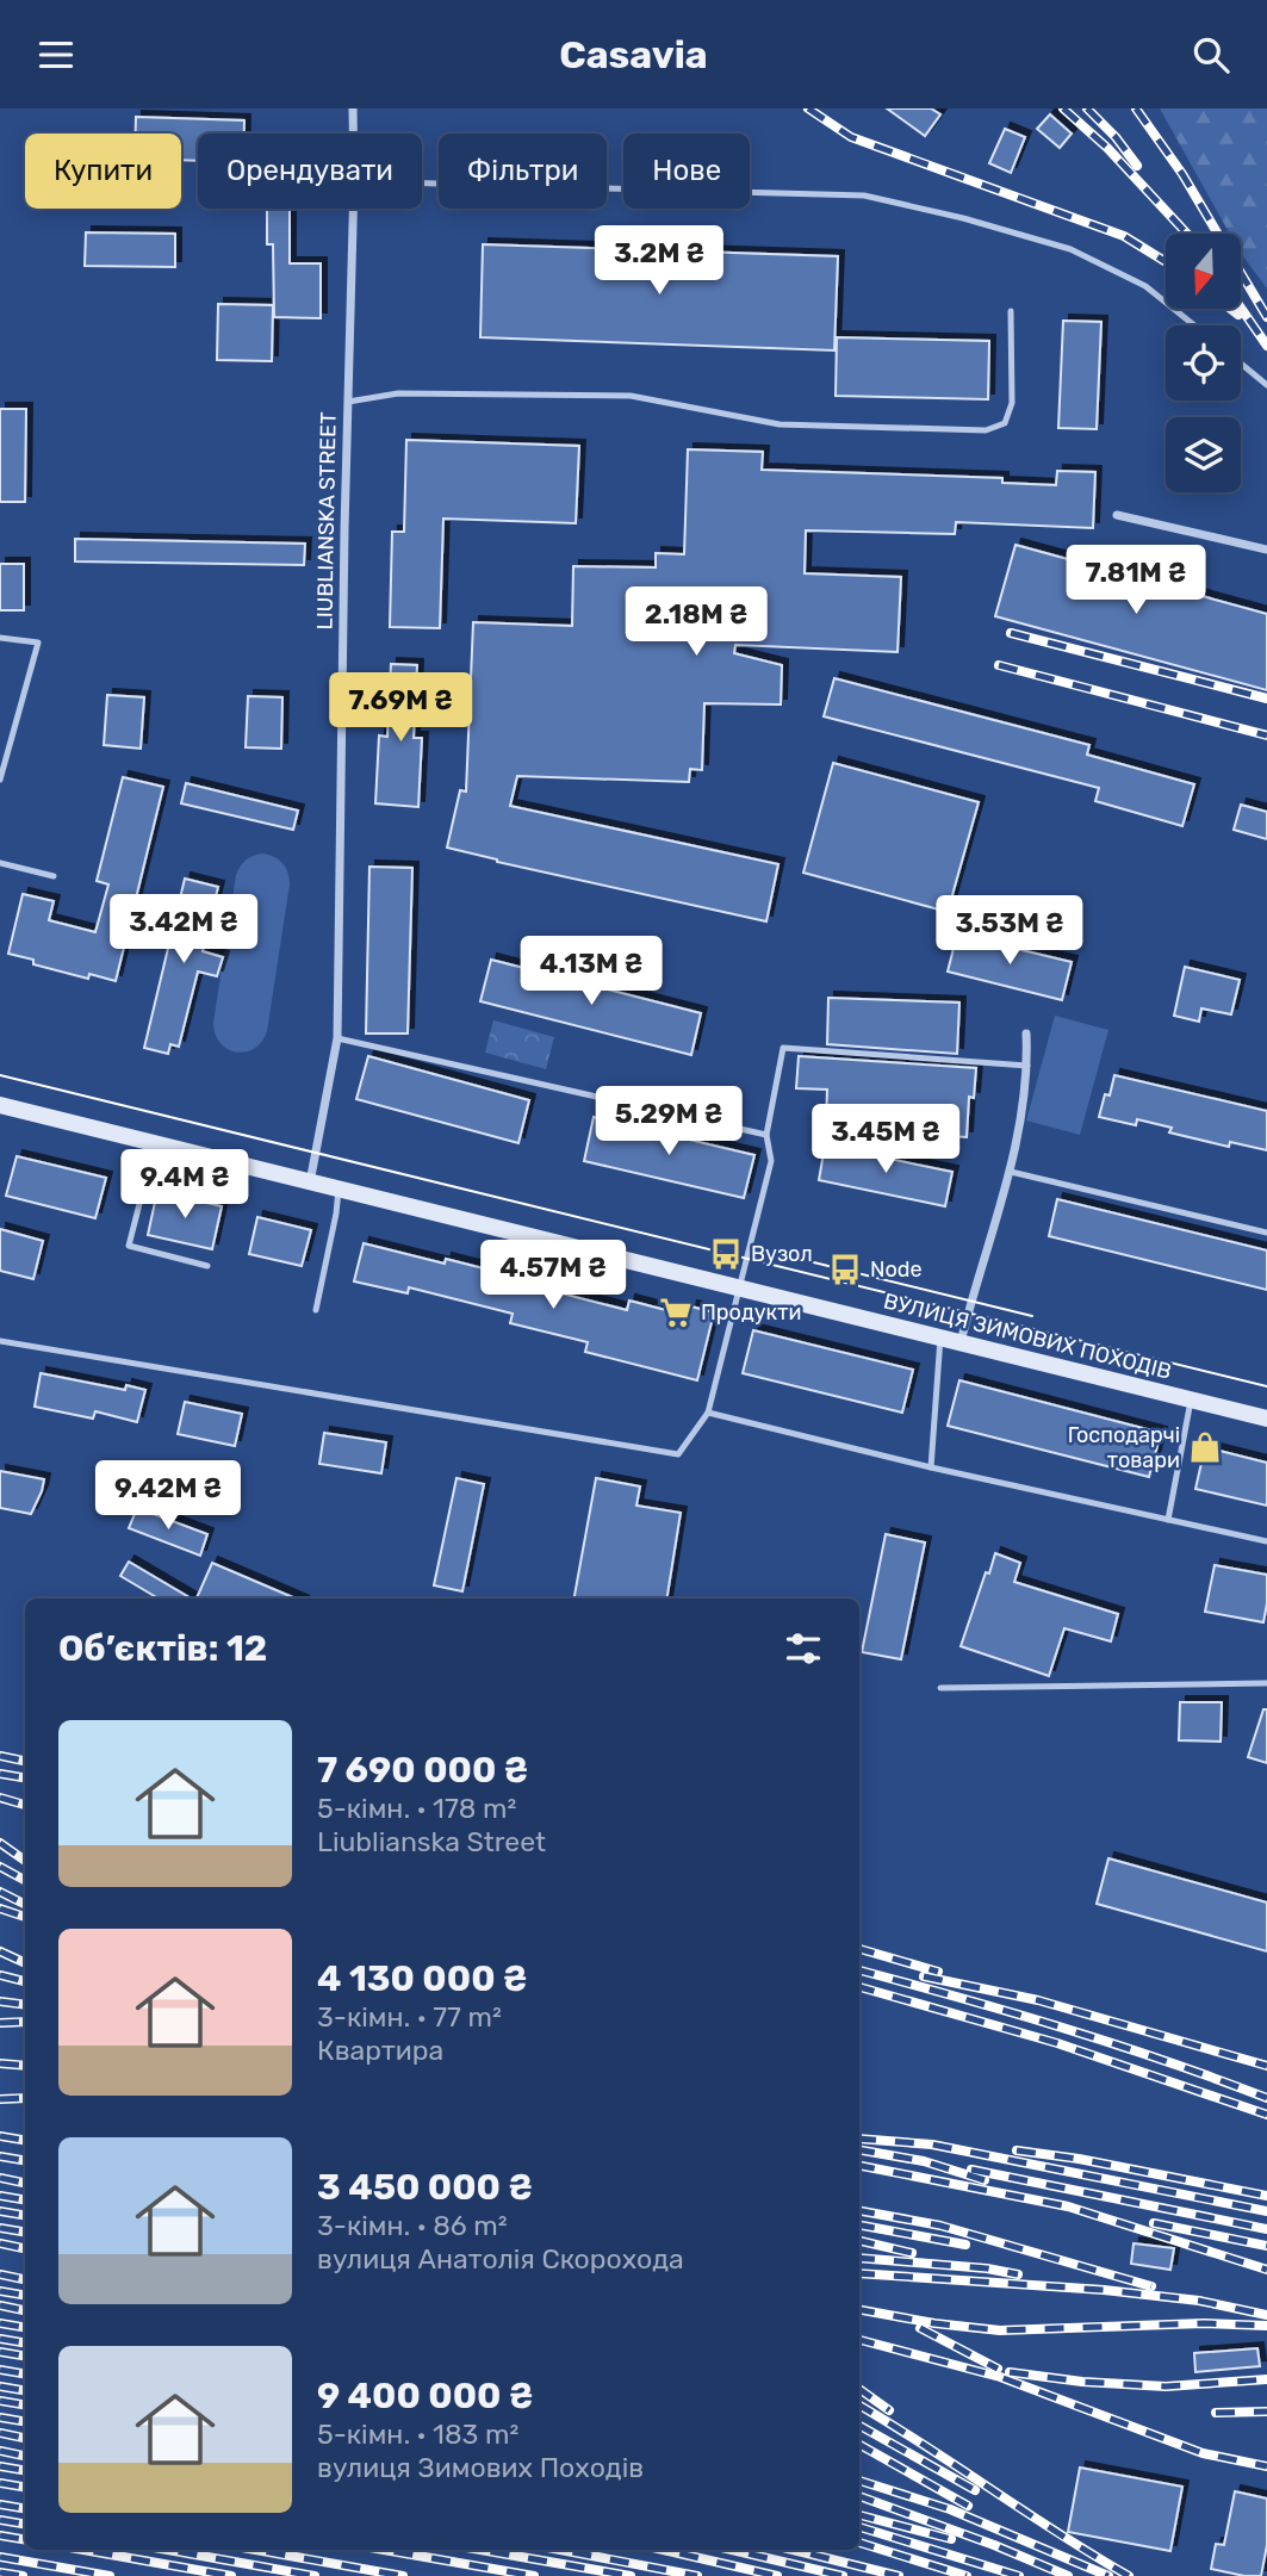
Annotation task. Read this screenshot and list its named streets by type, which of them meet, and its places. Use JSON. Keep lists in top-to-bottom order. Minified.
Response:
{"streets":{"main road":["ВУЛИЦЯ ЗИМОВИХ ПОХОДІВ"],"street":["LIUBLIANSKA STREET"]},"crossings":[["LIUBLIANSKA STREET","ВУЛИЦЯ ЗИМОВИХ ПОХОДІВ"]],"places":{"bus stop":["Вузол","Node"],"supermarket":["Продукти"],"shop":["Господарчі товари"]},"north":"bottom","page":{"header":"Casavia","chip":["Купити","Орендувати","Фільтри","Нове"],"price":["3.2M ₴","7.81M ₴","2.18M ₴","7.69M ₴","3.42M ₴","3.53M ₴","4.13M ₴","5.29M ₴","3.45M ₴","9.4M ₴","4.57M ₴","9.42M ₴"],"heading":"Об’єктів: 12","list":[{"name":"7 690 000 ₴","note":"5-кімн. · 178 m² · Liublianska Street"},{"name":"4 130 000 ₴","note":"3-кімн. · 77 m² · Квартира"},{"name":"3 450 000 ₴","note":"3-кімн. · 86 m² · вулиця Анатолія Скорохода"},{"name":"9 400 000 ₴","note":"5-кімн. · 183 m² · вулиця Зимових Походів"}]}}
